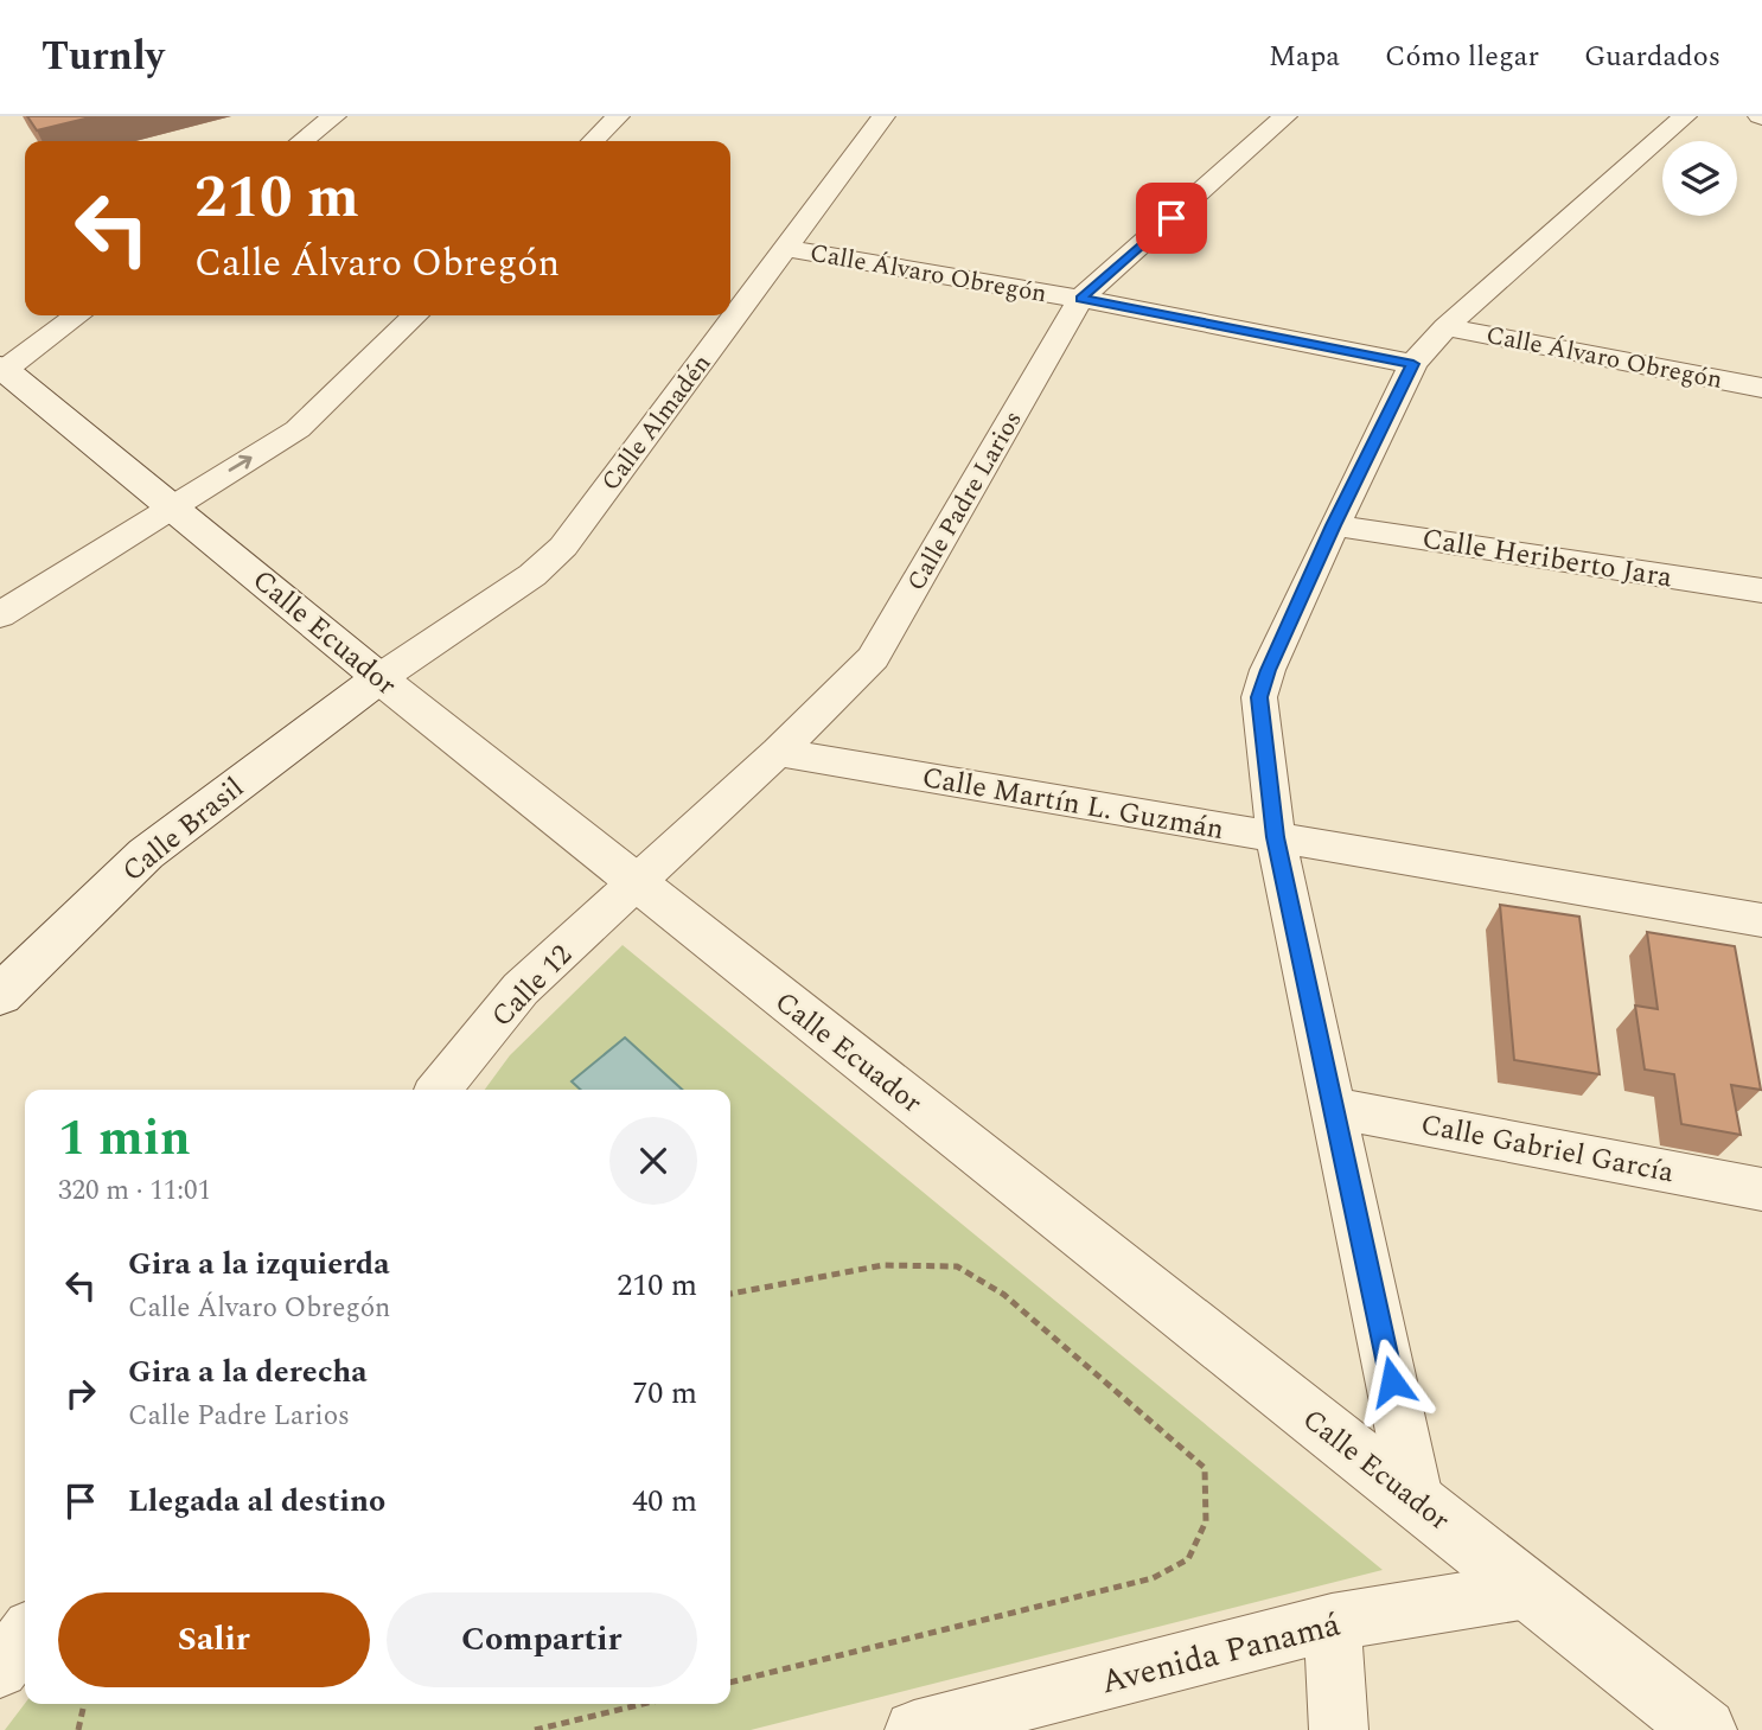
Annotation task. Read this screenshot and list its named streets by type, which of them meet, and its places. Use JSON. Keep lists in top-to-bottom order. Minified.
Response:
{"streets":{"street":["Calle Álvaro Obregón","Calle Almadén","Calle Padre Larios","Calle Heriberto Jara","Calle Ecuador","Calle Martín L. Guzmán","Calle Brasil","Calle 12","Calle Gabriel García","Avenida Panamá"]},"crossings":[["Calle Álvaro Obregón","Calle Almadén"],["Calle Álvaro Obregón","Calle Padre Larios"],["Calle Almadén","Calle Ecuador"],["Calle Almadén","Calle Brasil"],["Calle Padre Larios","Calle Ecuador"],["Calle Padre Larios","Calle Martín L. Guzmán"],["Calle Padre Larios","Calle 12"],["Calle Ecuador","Calle Brasil"],["Calle Ecuador","Calle 12"],["Calle Ecuador","Avenida Panamá"]],"page":{"header":"Turnly","nav":["Mapa","Cómo llegar","Guardados"],"turn":["210 m","Calle Álvaro Obregón"],"heading":["1 min","320 m · 11:01"],"list":[{"name":"Gira a la izquierda","note":"Calle Álvaro Obregón","value":"210 m"},{"name":"Gira a la derecha","note":"Calle Padre Larios","value":"70 m"},{"name":"Llegada al destino","value":"40 m"}],"buttons":["Salir","Compartir"]}}
